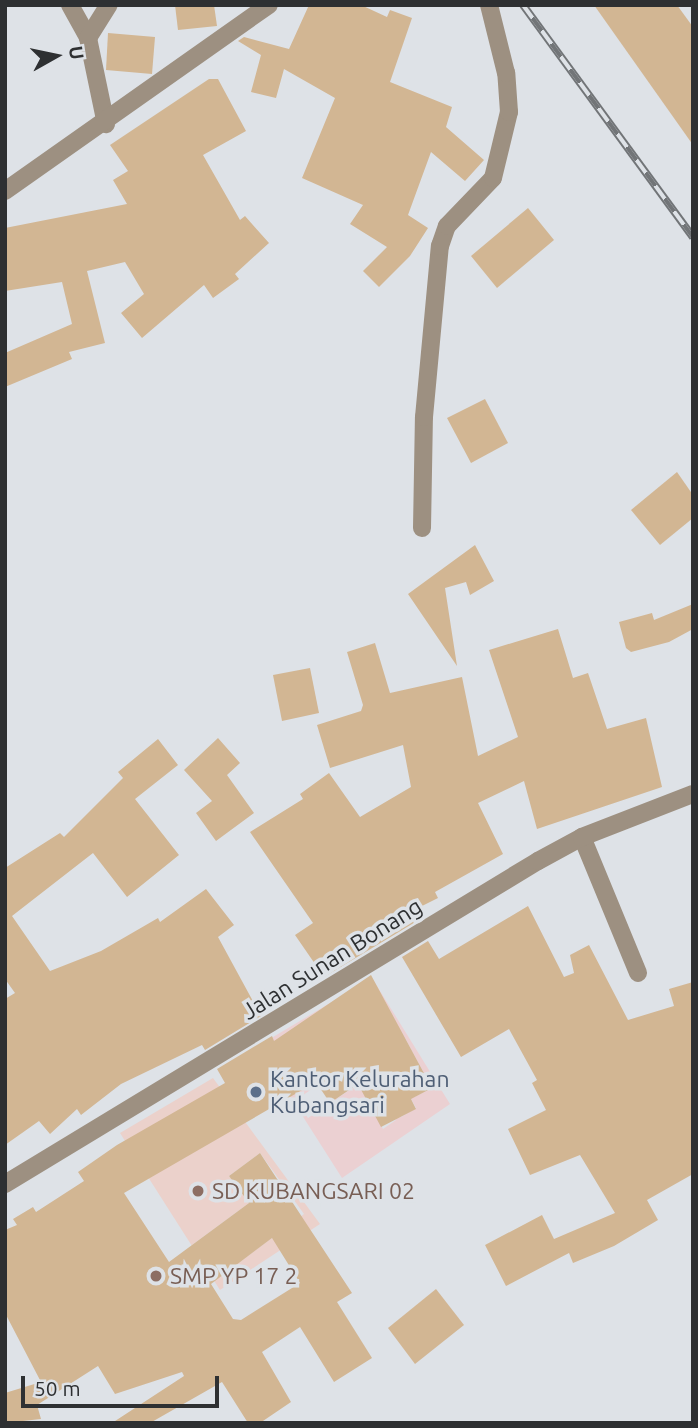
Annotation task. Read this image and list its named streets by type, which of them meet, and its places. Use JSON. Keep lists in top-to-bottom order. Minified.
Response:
{"streets":{"street":["Jalan Sunan Bonang"]},"places":["Kantor Kelurahan Kubangsari","SD KUBANGSARI 02","SMP YP 17 2"],"scale_bar":"50 m","north":"right"}
